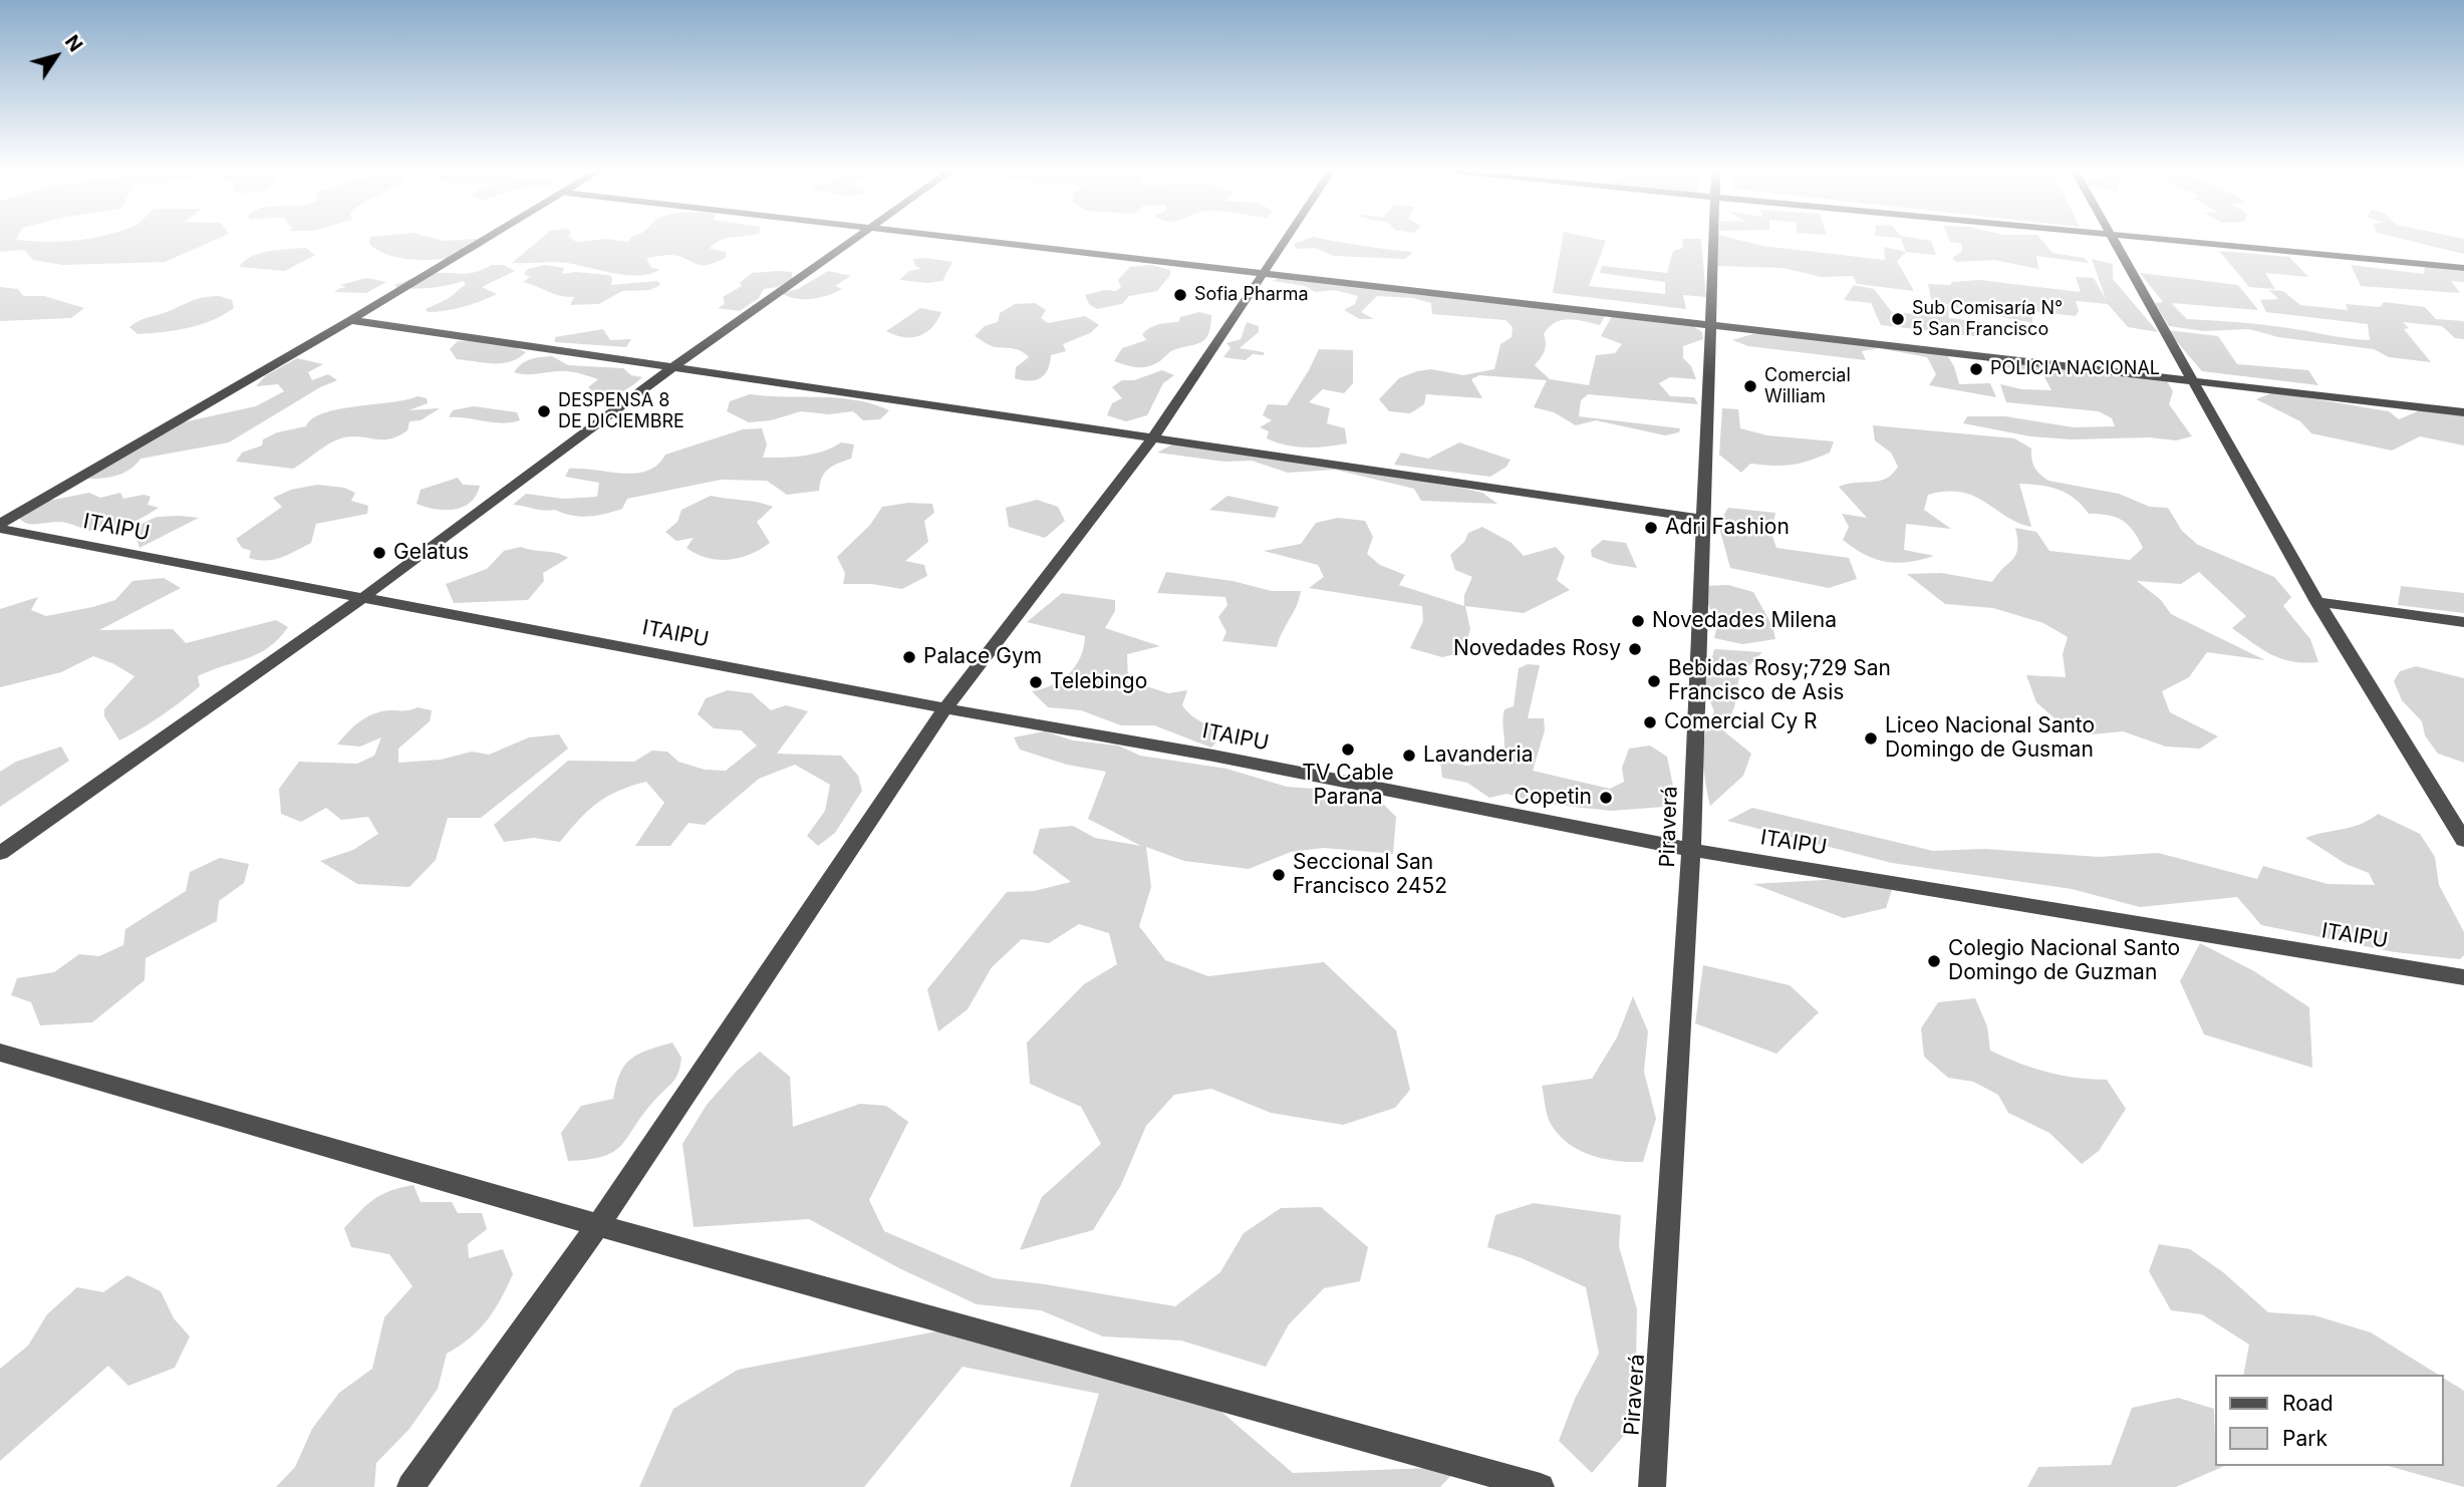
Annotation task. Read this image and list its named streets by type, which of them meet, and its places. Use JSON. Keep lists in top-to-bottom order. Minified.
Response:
{"streets":{"street":["ITAIPU","Piraverá"]},"crossings":[["ITAIPU","Piraverá"]],"places":["Sofia Pharma","Sub Comisaría N° 5 San Francisco","POLICIA NACIONAL","Comercial William","DESPENSA 8 DE DICIEMBRE","Adri Fashion","Gelatus","Novedades Milena","Novedades Rosy","Palace Gym","Bebidas Rosy;729 San Francisco de Asis","Telebingo","Comercial Cy R","Liceo Nacional Santo Domingo de Gusman","TV Cable Parana","Lavanderia","Copetin","Seccional San Francisco 2452","Colegio Nacional Santo Domingo de Guzman"],"legend":["Road","Park"],"north":"top right"}
